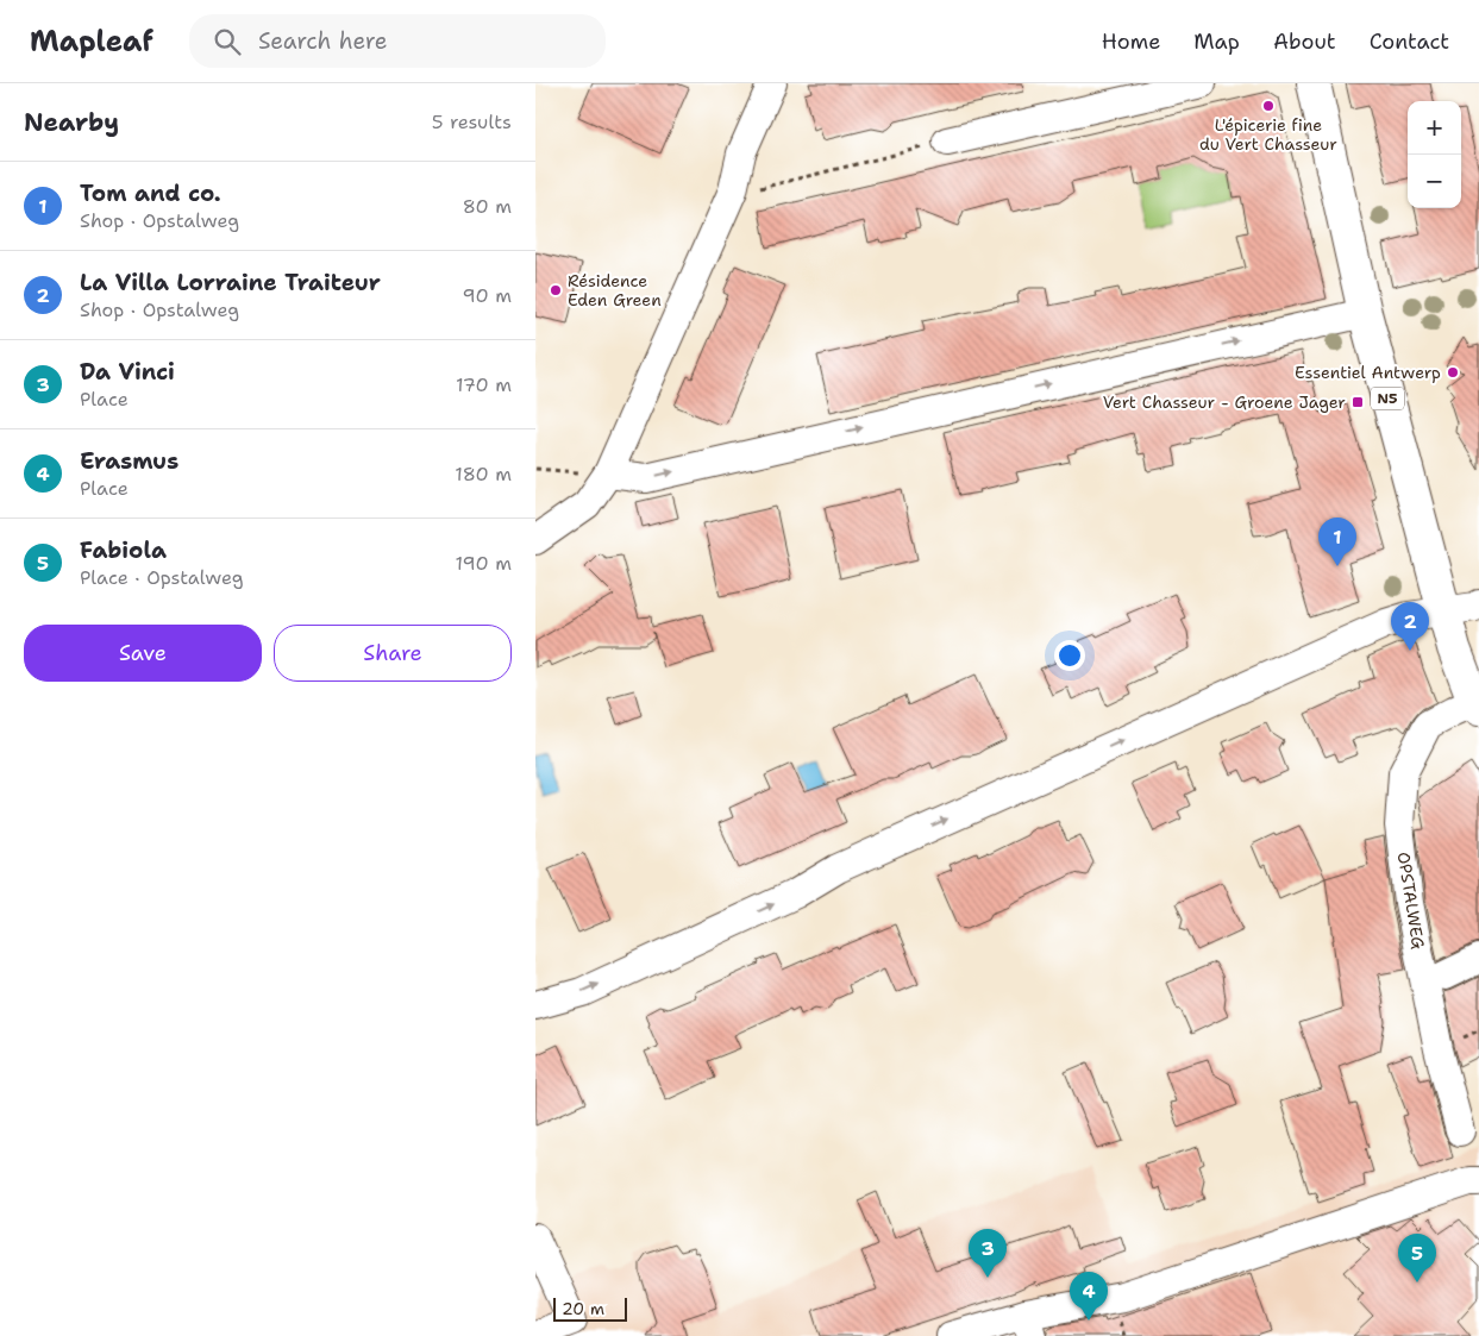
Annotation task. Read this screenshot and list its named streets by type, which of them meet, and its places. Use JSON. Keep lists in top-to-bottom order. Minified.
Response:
{"streets":{"main road":["N5"],"street":["OPSTALWEG"]},"crossings":[["N5","OPSTALWEG"]],"places":{"other":["L'épicerie fine du Vert Chasseur","Résidence Eden Green","Essentiel Antwerp"],"transit":["Vert Chasseur - Groene Jager"]},"scale_bar":"20 m","page":{"header":"Mapleaf","search":"Search here","nav":["Home","Map","About","Contact"],"heading":["Nearby","5 results"],"map_buttons":["+","−"],"list":[{"mark":"1","name":"Tom and co.","note":"Shop · Opstalweg","value":"80 m"},{"mark":"2","name":"La Villa Lorraine Traiteur","note":"Shop · Opstalweg","value":"90 m"},{"mark":"3","name":"Da Vinci","note":"Place","value":"170 m"},{"mark":"4","name":"Erasmus","note":"Place","value":"180 m"},{"mark":"5","name":"Fabiola","note":"Place · Opstalweg","value":"190 m"}],"pins":["1","2","3","5","4"],"buttons":["Save","Share"],"scale":"20 m"}}
